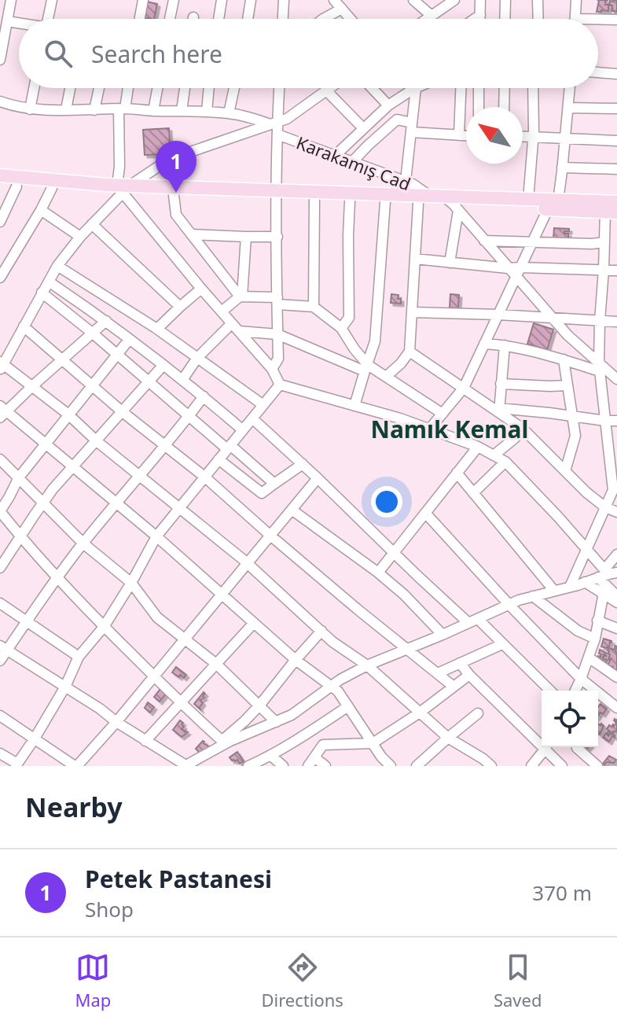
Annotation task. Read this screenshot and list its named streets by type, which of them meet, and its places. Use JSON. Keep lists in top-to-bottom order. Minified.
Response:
{"streets":{"street":["Karakamış Cad"]},"districts":["Namık Kemal"],"north":"top left","page":{"search":"Search here","pins":"1","heading":"Nearby","list":[{"mark":"1","name":"Petek Pastanesi","note":"Shop","value":"370 m"}],"nav":["Map","Directions","Saved"]}}
